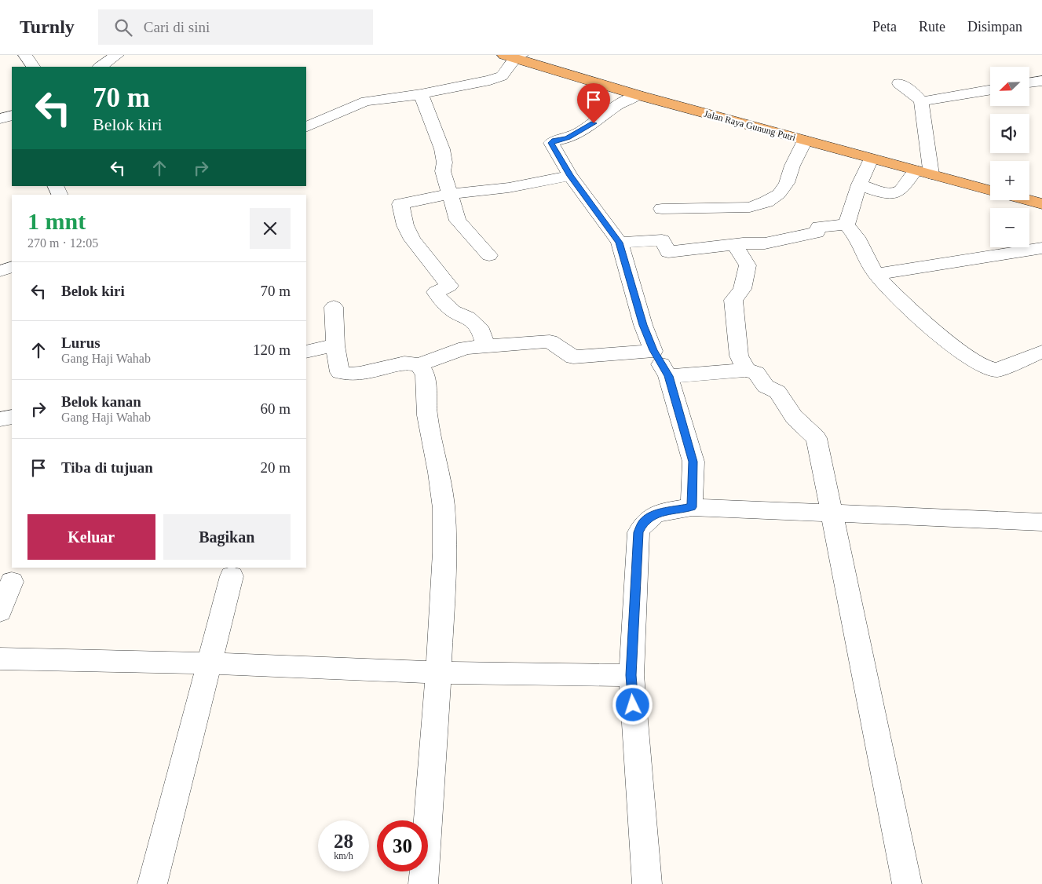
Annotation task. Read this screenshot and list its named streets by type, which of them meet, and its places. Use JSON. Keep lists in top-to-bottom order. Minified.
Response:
{"streets":{"main road":["Jalan Raya Gunung Putri"]},"north":"bottom left","page":{"header":"Turnly","search":"Cari di sini","nav":["Peta","Rute","Disimpan"],"map_buttons":["+","−"],"turn":["70 m","Belok kiri"],"heading":["1 mnt","270 m · 12:05"],"list":[{"name":"Belok kiri","value":"70 m"},{"name":"Lurus","note":"Gang Haji Wahab","value":"120 m"},{"name":"Belok kanan","note":"Gang Haji Wahab","value":"60 m"},{"name":"Tiba di tujuan","value":"20 m"}],"buttons":["Keluar","Bagikan"],"speed":"28 km/h","limit":"30"}}
